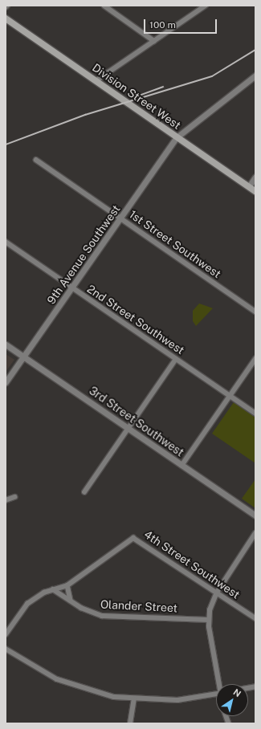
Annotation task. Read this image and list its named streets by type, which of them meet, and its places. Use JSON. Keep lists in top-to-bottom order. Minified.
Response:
{"streets":{"main road":["Division Street West"],"street":["1st Street Southwest","9th Avenue Southwest","2nd Street Southwest","3rd Street Southwest","4th Street Southwest","Olander Street"]},"crossings":[["Division Street West","9th Avenue Southwest"],["1st Street Southwest","9th Avenue Southwest"],["9th Avenue Southwest","2nd Street Southwest"],["9th Avenue Southwest","3rd Street Southwest"]],"scale_bar":"100 m","north":"top right"}
